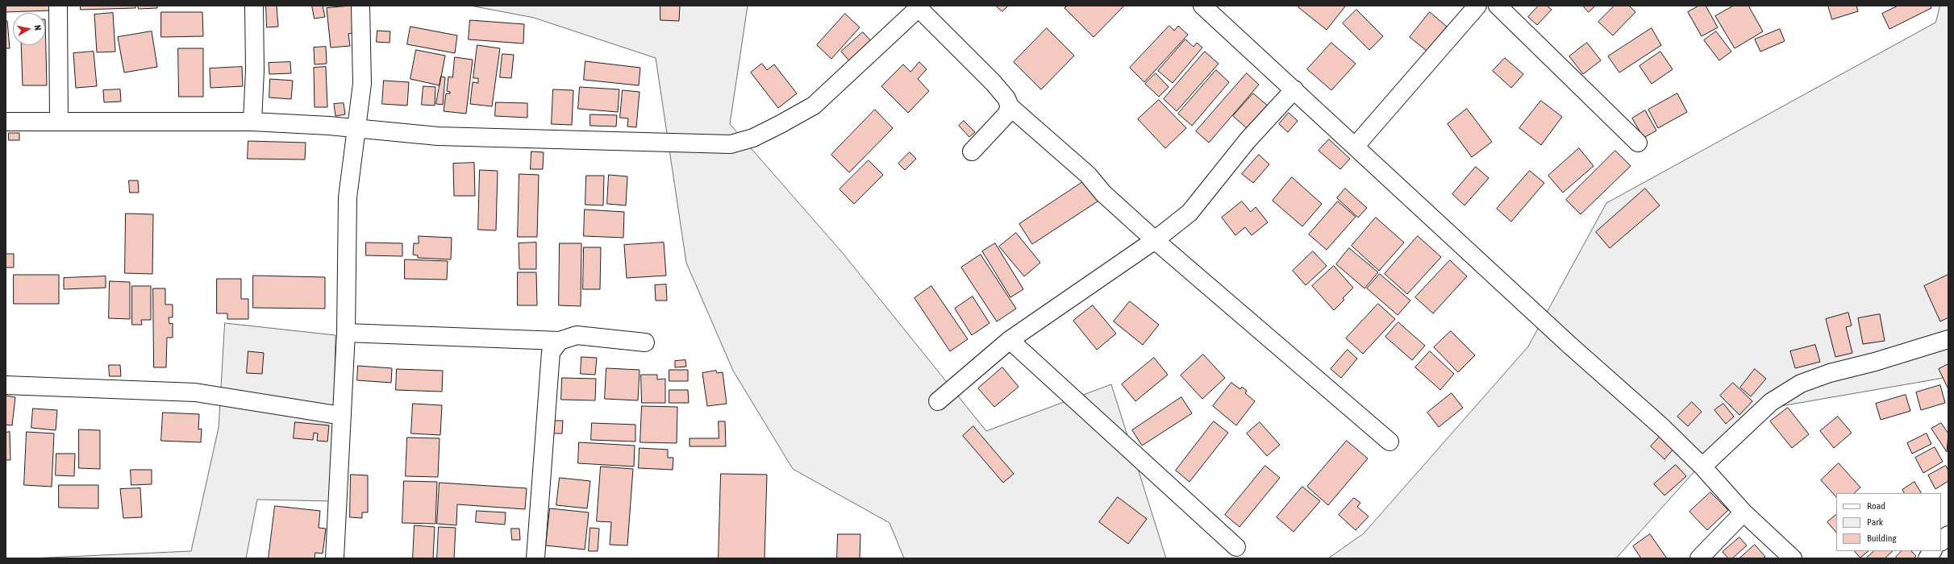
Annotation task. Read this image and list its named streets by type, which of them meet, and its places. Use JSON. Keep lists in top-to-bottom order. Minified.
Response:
{"legend":["Road","Park","Building"],"north":"right"}
